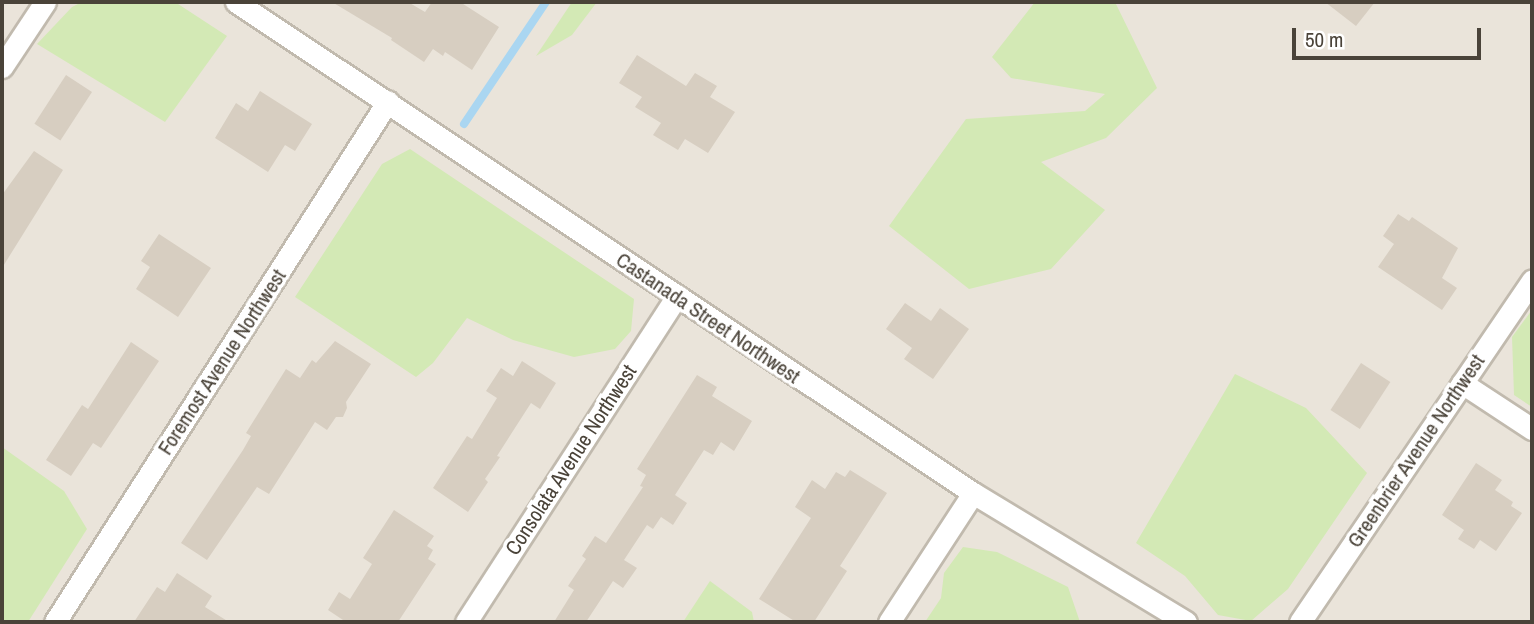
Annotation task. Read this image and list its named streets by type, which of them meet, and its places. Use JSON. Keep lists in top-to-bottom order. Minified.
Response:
{"streets":{"street":["Castanada Street Northwest","Foremost Avenue Northwest","Greenbrier Avenue Northwest","Consolata Avenue Northwest"]},"crossings":[["Castanada Street Northwest","Foremost Avenue Northwest"],["Castanada Street Northwest","Consolata Avenue Northwest"]],"scale_bar":"50 m"}
